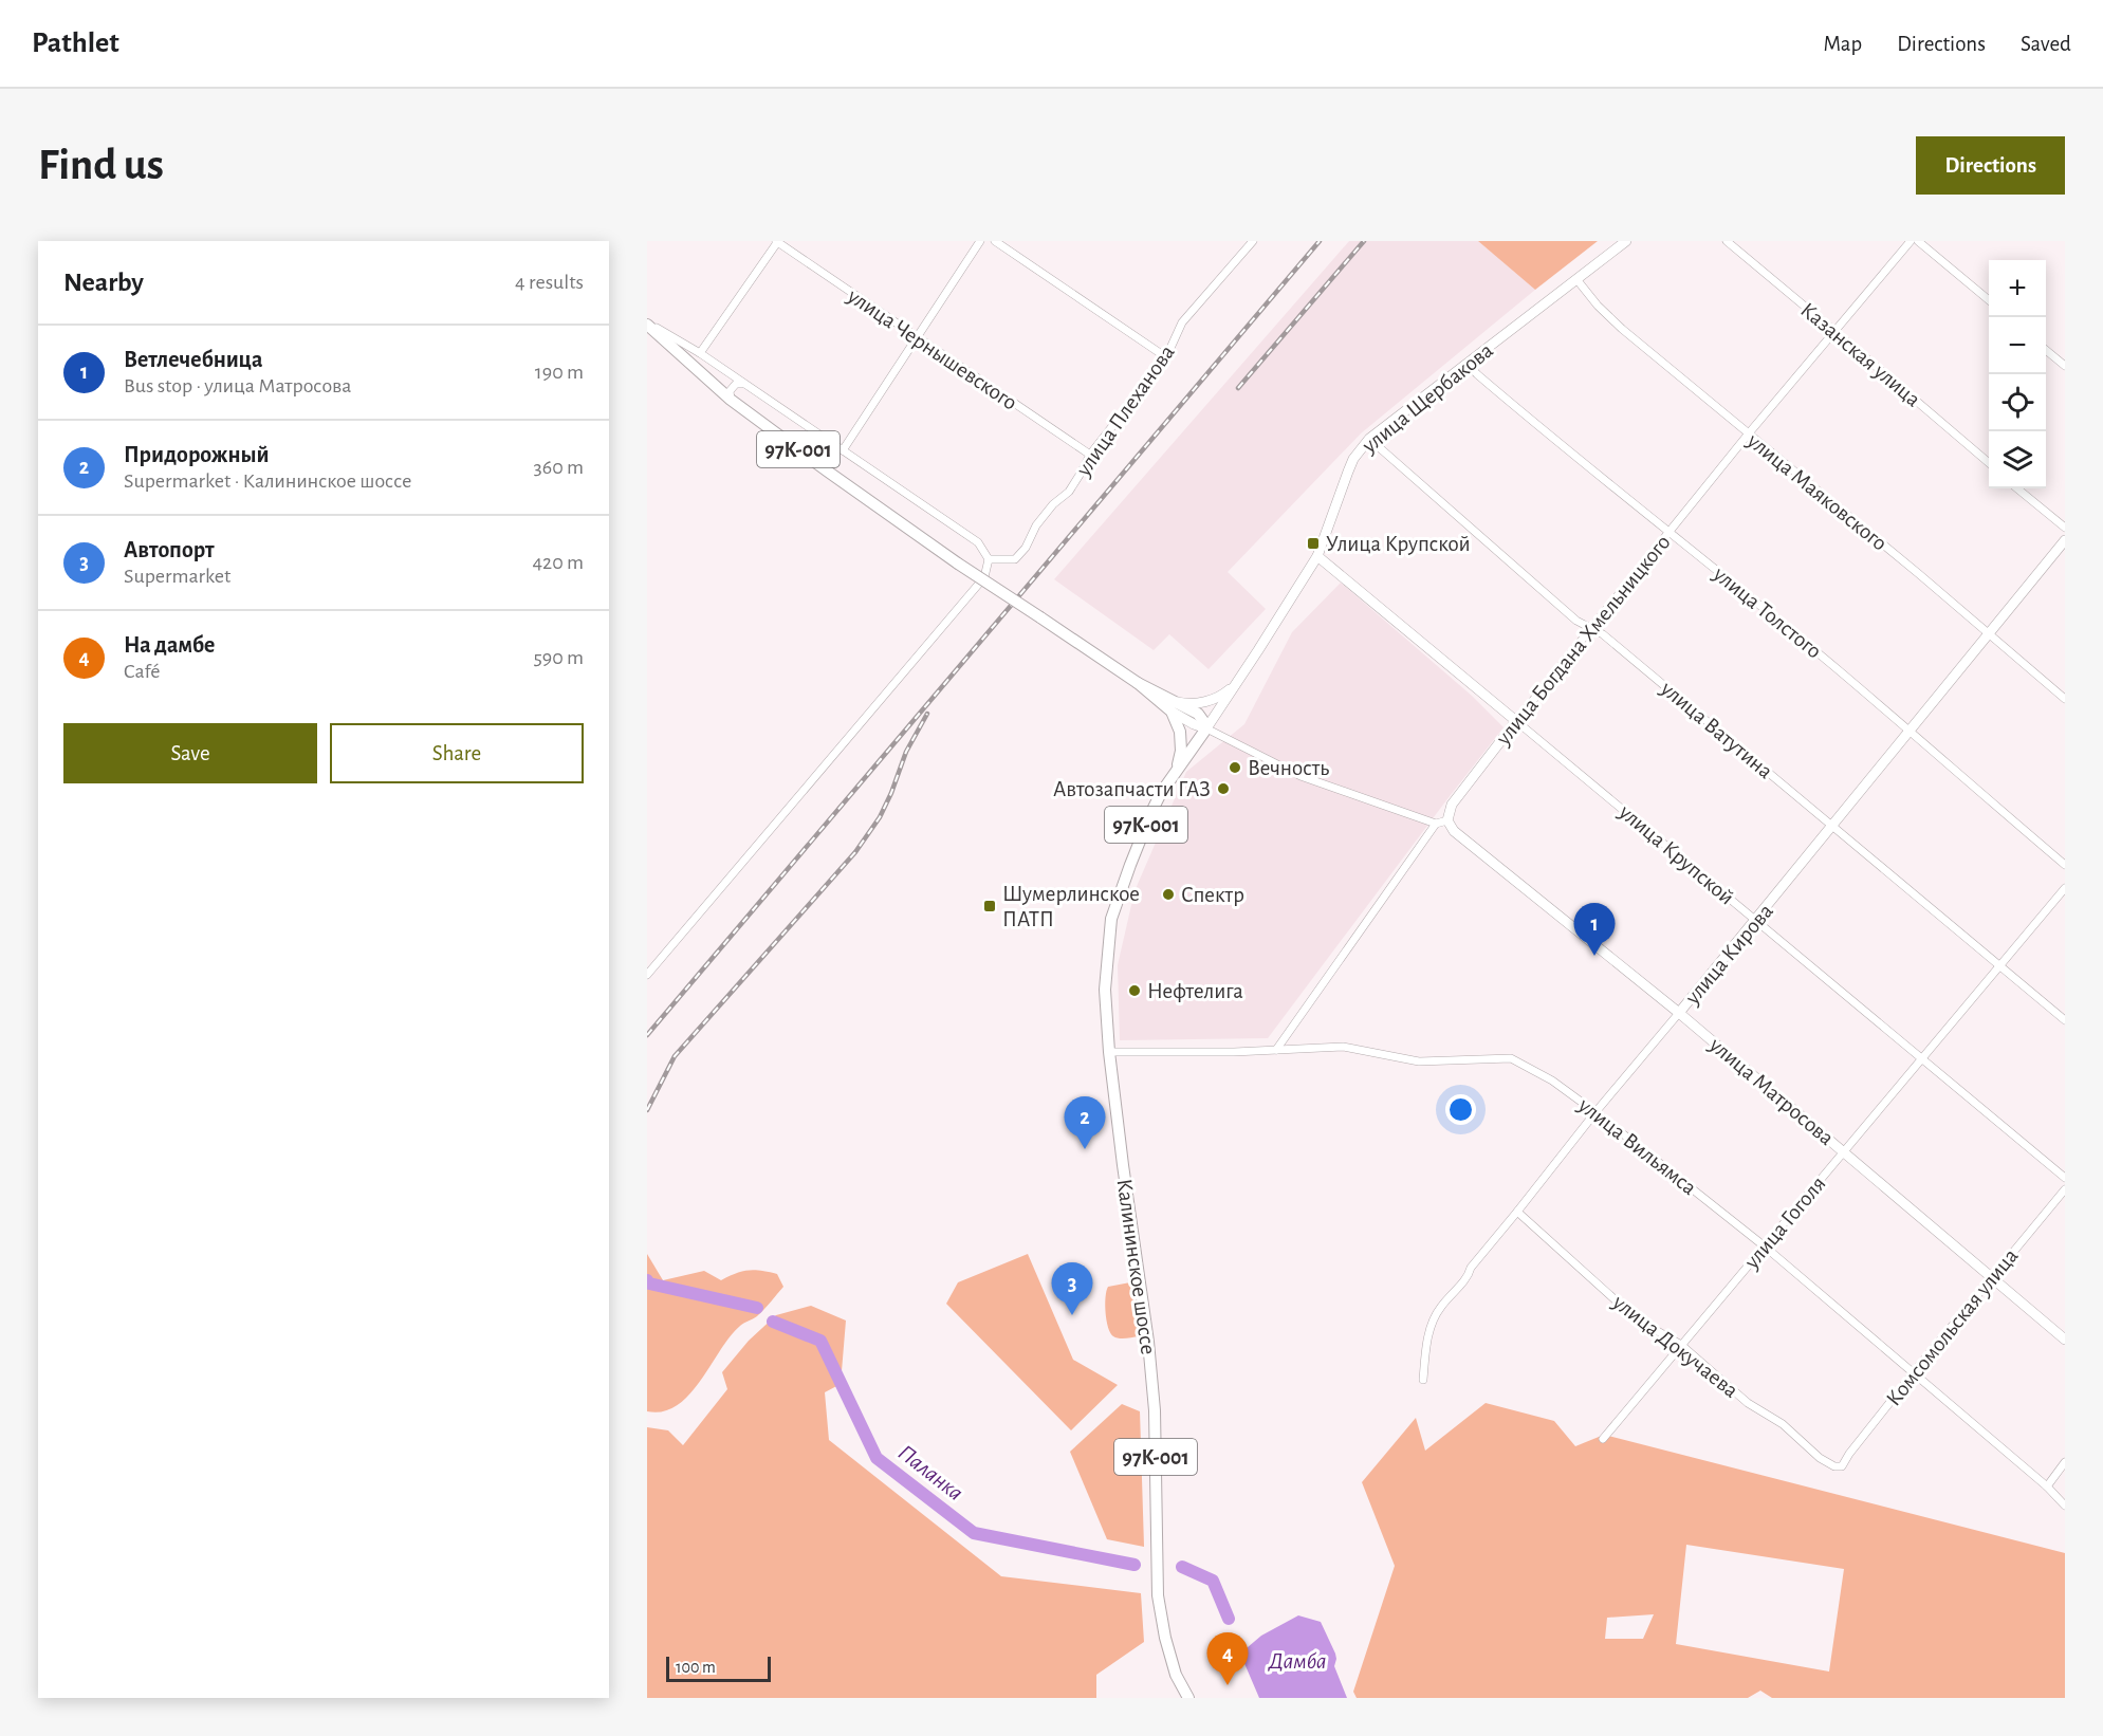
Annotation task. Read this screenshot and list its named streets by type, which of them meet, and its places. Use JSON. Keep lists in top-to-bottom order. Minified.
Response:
{"streets":{"main road":["97К-001","Калининское шоссе"],"street":["улица Чернышевского","Казанская улица","улица Щербакова","улица Плеханова","улица Маяковского","улица Толстого","улица Богдана Хмельницкого","улица Ватутина","улица Крупской","улица Кирова","улица Матросова","улица Вильямса","улица Гоголя","Комсомольская улица","улица Докучаева"]},"crossings":[["улица Чернышевского","улица Плеханова"],["Казанская улица","улица Богдана Хмельницкого"],["улица Щербакова","97К-001"],["улица Щербакова","улица Маяковского"],["улица Щербакова","улица Толстого"],["улица Щербакова","улица Ватутина"],["улица Щербакова","улица Крупской"],["улица Щербакова","Калининское шоссе"],["97К-001","Калининское шоссе"],["улица Маяковского","улица Богдана Хмельницкого"],["улица Маяковского","улица Кирова"],["улица Толстого","улица Богдана Хмельницкого"],["улица Толстого","улица Кирова"],["улица Богдана Хмельницкого","улица Ватутина"],["улица Богдана Хмельницкого","улица Крупской"],["улица Богдана Хмельницкого","улица Матросова"],["улица Ватутина","улица Кирова"],["улица Ватутина","улица Гоголя"],["улица Крупской","улица Кирова"],["улица Крупской","улица Гоголя"],["улица Кирова","улица Матросова"],["улица Кирова","улица Вильямса"],["улица Кирова","улица Докучаева"],["улица Матросова","улица Гоголя"],["улица Матросова","Комсомольская улица"],["улица Вильямса","улица Гоголя"],["улица Вильямса","Калининское шоссе"],["улица Вильямса","Комсомольская улица"],["улица Гоголя","улица Докучаева"],["Комсомольская улица","улица Докучаева"]],"water":["Паланка","Дамба"],"places":{"transit":["Улица Крупской","Шумерлинское ПАТП"],"other":["Вечность","Автозапчасти ГАЗ","Спектр","Нефтелига"]},"scale_bar":"100 m","page":{"header":"Pathlet","nav":["Map","Directions","Saved"],"buttons":["Directions",["Save","Share"]],"title":"Find us","heading":["Nearby","4 results"],"map_buttons":["+","−"],"list":[{"mark":"1","name":"Ветлечебница","note":"Bus stop · улица Матросова","value":"190 m"},{"mark":"2","name":"Придорожный","note":"Supermarket · Калининское шоссе","value":"360 m"},{"mark":"3","name":"Автопорт","note":"Supermarket","value":"420 m"},{"mark":"4","name":"На дамбе","note":"Café","value":"590 m"}],"pins":["1","2","3","4"],"scale":"100 m"}}
